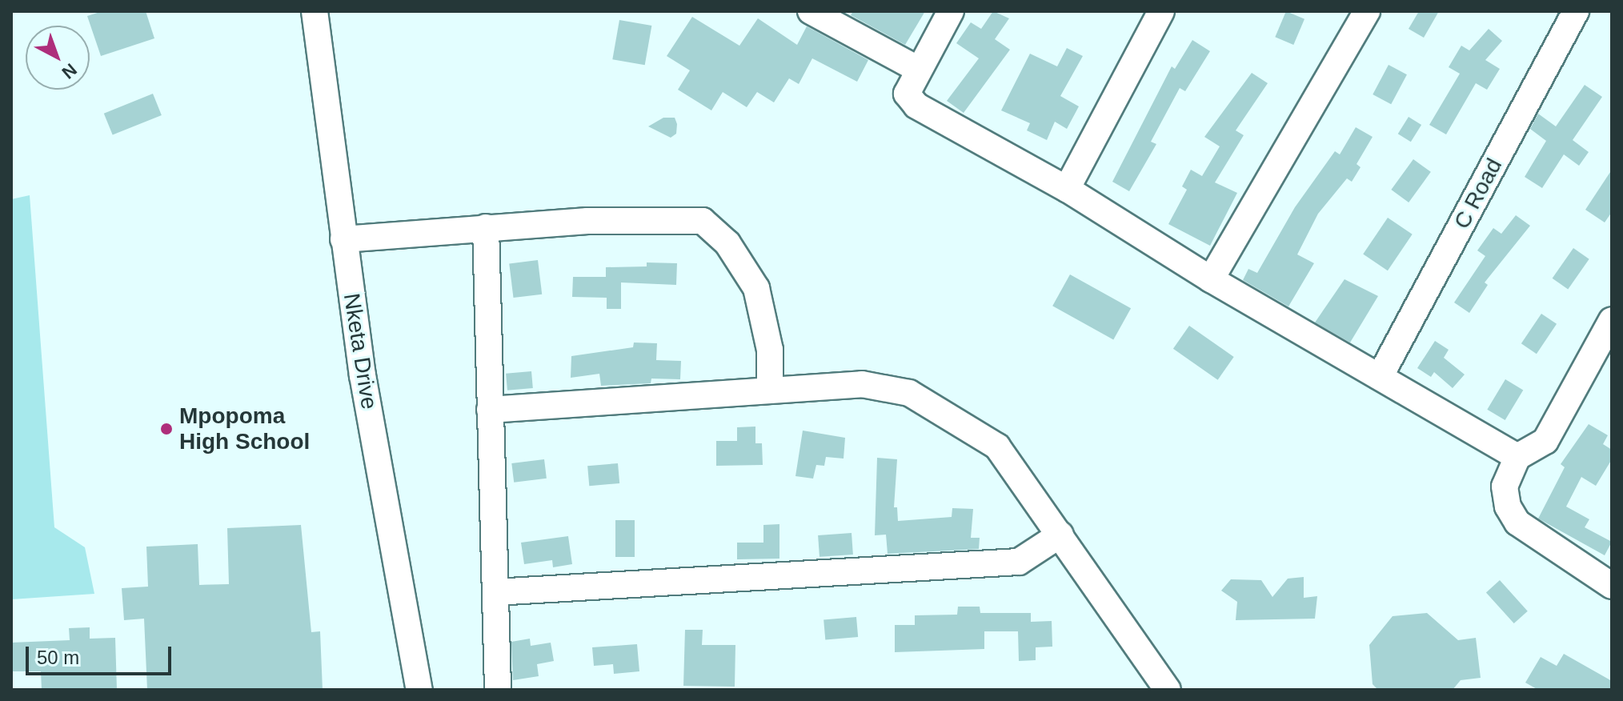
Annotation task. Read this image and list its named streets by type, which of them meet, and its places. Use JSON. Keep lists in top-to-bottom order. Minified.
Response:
{"streets":{"street":["C Road","Nketa Drive"]},"places":["Mpopoma High School"],"scale_bar":"50 m","north":"bottom right"}
